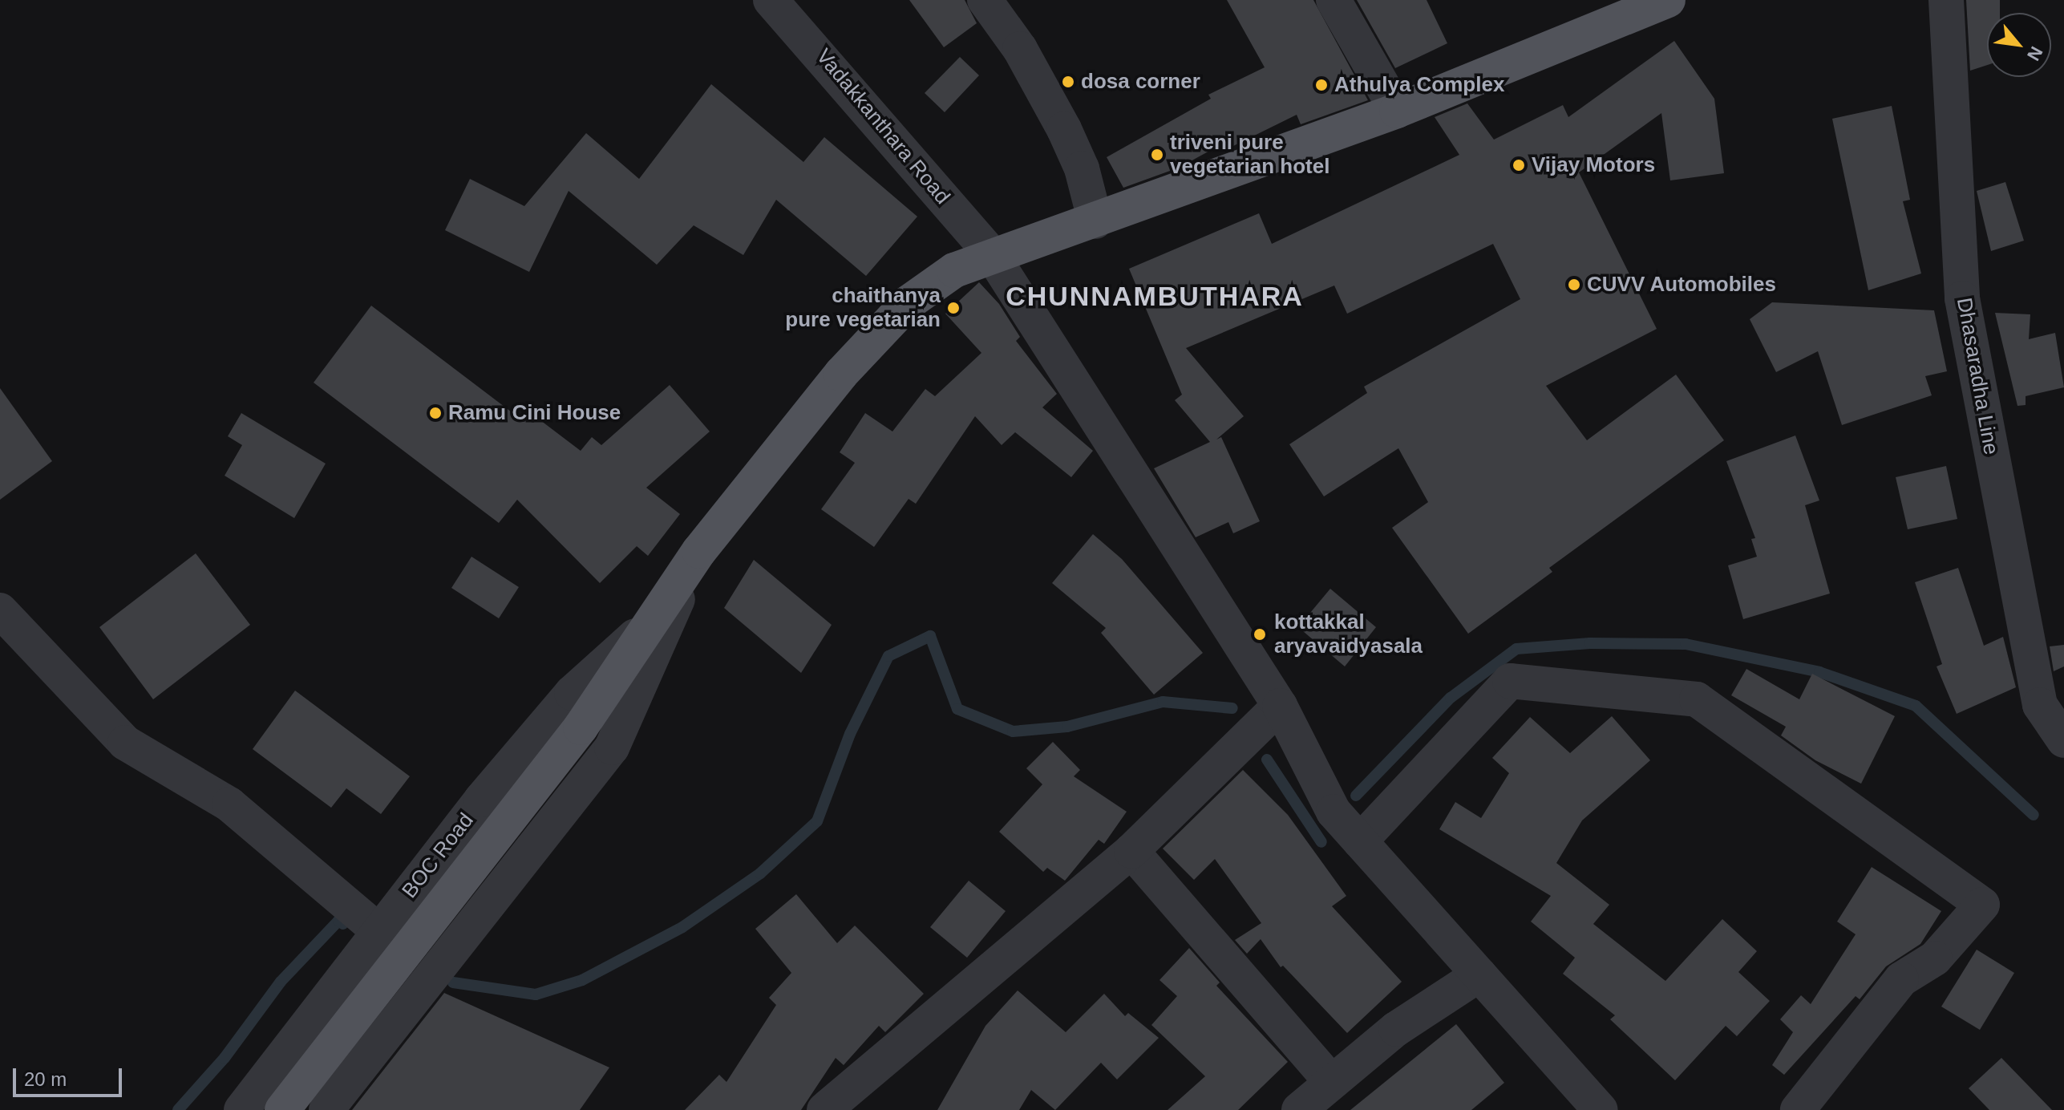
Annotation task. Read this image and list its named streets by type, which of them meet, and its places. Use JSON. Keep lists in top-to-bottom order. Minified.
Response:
{"streets":{"street":["Vadakkanthara Road","Dhasaradha Line","BOC Road"]},"districts":["CHUNNAMBUTHARA"],"places":["dosa corner","Athulya Complex","triveni pure vegetarian hotel","Vijay Motors","CUVV Automobiles","chaithanya pure vegetarian","Ramu Cini House","kottakkal aryavaidyasala"],"scale_bar":"20 m","north":"bottom right"}
